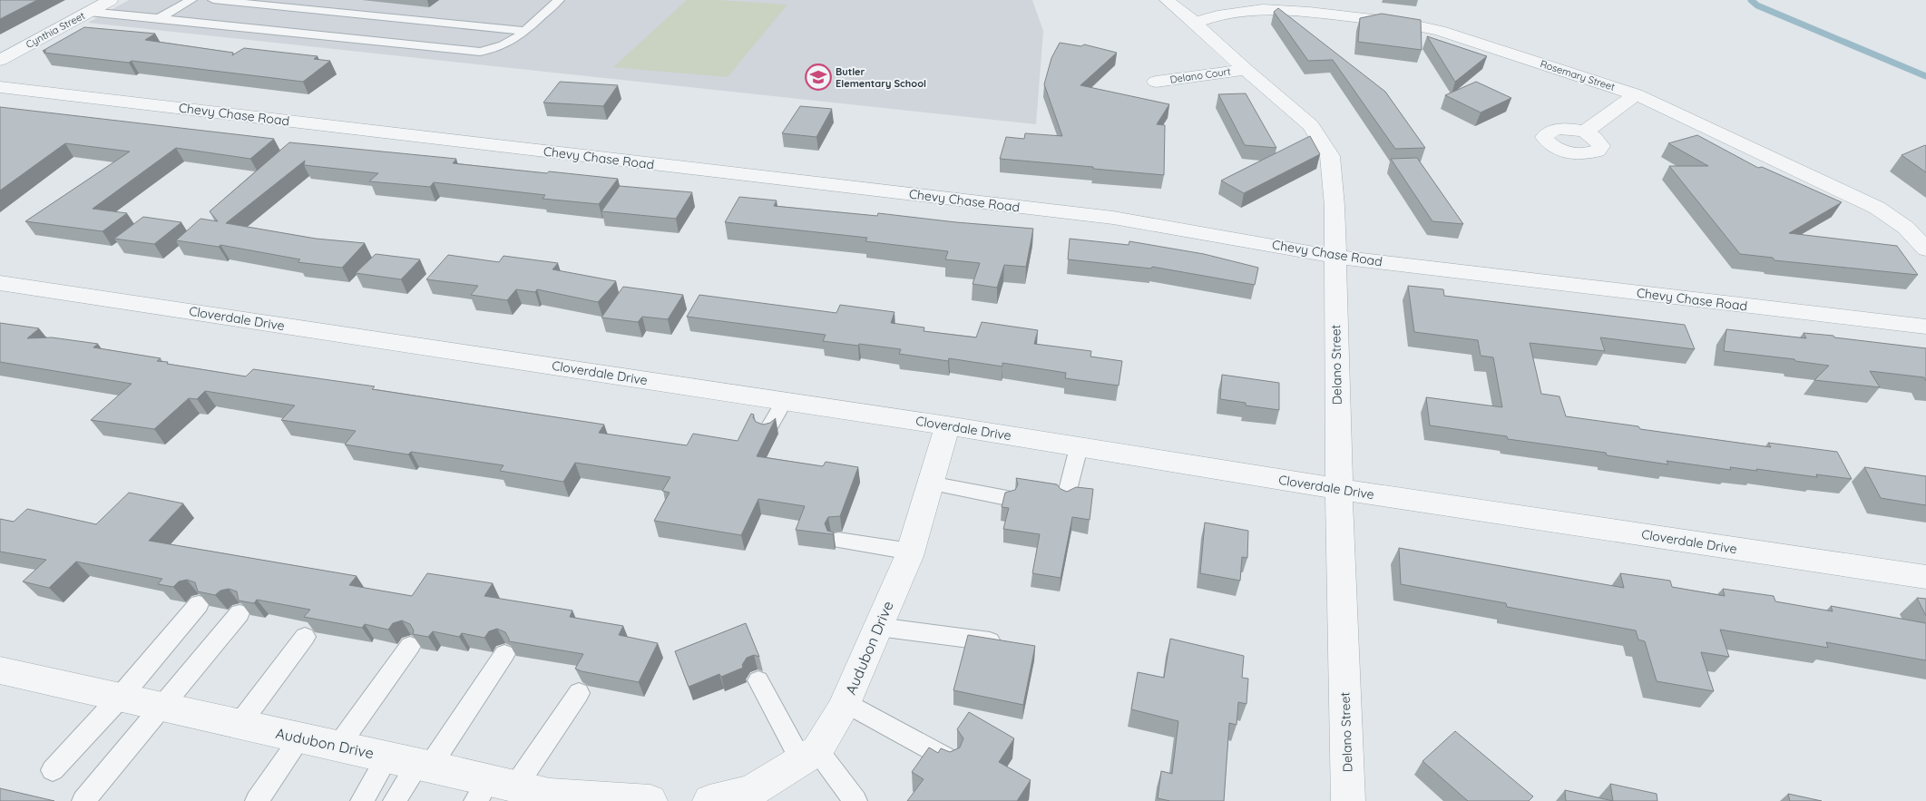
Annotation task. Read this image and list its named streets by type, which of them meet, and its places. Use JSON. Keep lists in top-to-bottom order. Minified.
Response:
{"streets":{"street":["Cynthia Street","Delano Court","Rosemary Street","Chevy Chase Road","Cloverdale Drive","Delano Street","Audubon Drive"]},"crossings":[["Delano Court","Delano Street"],["Rosemary Street","Delano Street"],["Chevy Chase Road","Delano Street"],["Cloverdale Drive","Delano Street"],["Cloverdale Drive","Audubon Drive"]],"places":{"school or university":["Butler Elementary School"]}}
